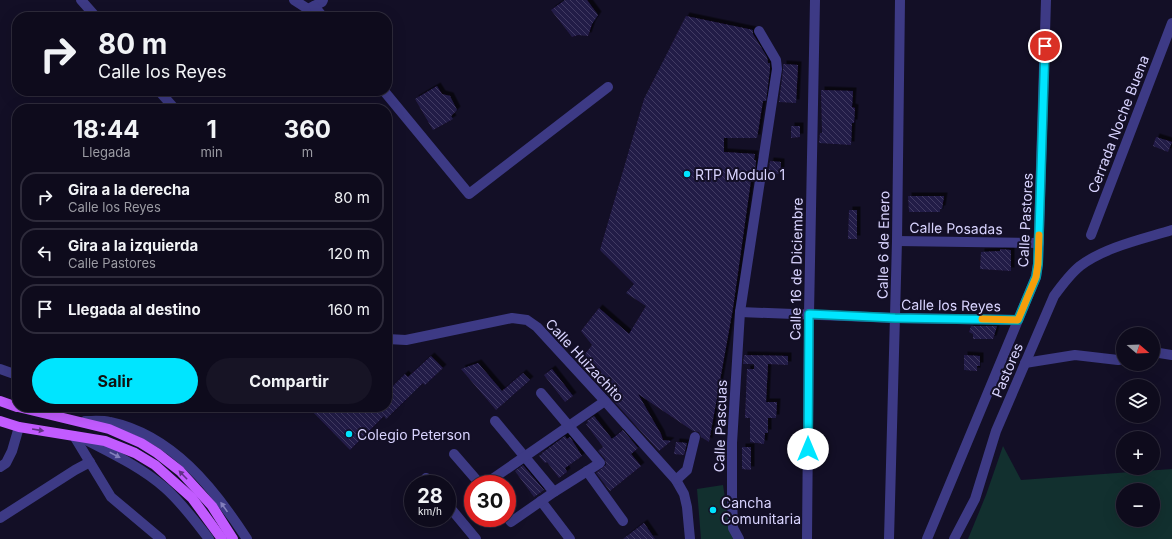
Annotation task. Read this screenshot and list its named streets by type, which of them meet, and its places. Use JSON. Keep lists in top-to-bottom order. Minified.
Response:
{"streets":{"street":["Cerrada Noche Buena","Calle Pastores","Calle Posadas","Calle 6 de Enero","Calle 16 de Diciembre","Calle los Reyes","Calle Huizachito","Pastores","Calle Pascuas"]},"crossings":[["Calle Pastores","Calle Posadas"],["Calle Pastores","Calle los Reyes"],["Calle Posadas","Calle 6 de Enero"],["Calle 6 de Enero","Calle los Reyes"],["Calle 16 de Diciembre","Calle los Reyes"],["Calle los Reyes","Calle Pascuas"]],"places":["RTP Modulo 1","Colegio Peterson","Cancha Comunitaria"],"north":"right","page":{"turn":["80 m","Calle los Reyes"],"eta":["18:44","Llegada","1","min","360","m"],"list":[{"name":"Gira a la derecha","note":"Calle los Reyes","value":"80 m"},{"name":"Gira a la izquierda","note":"Calle Pastores","value":"120 m"},{"name":"Llegada al destino","value":"160 m"}],"map_buttons":["+","−"],"buttons":["Salir","Compartir"],"speed":"28 km/h","limit":"30"}}
